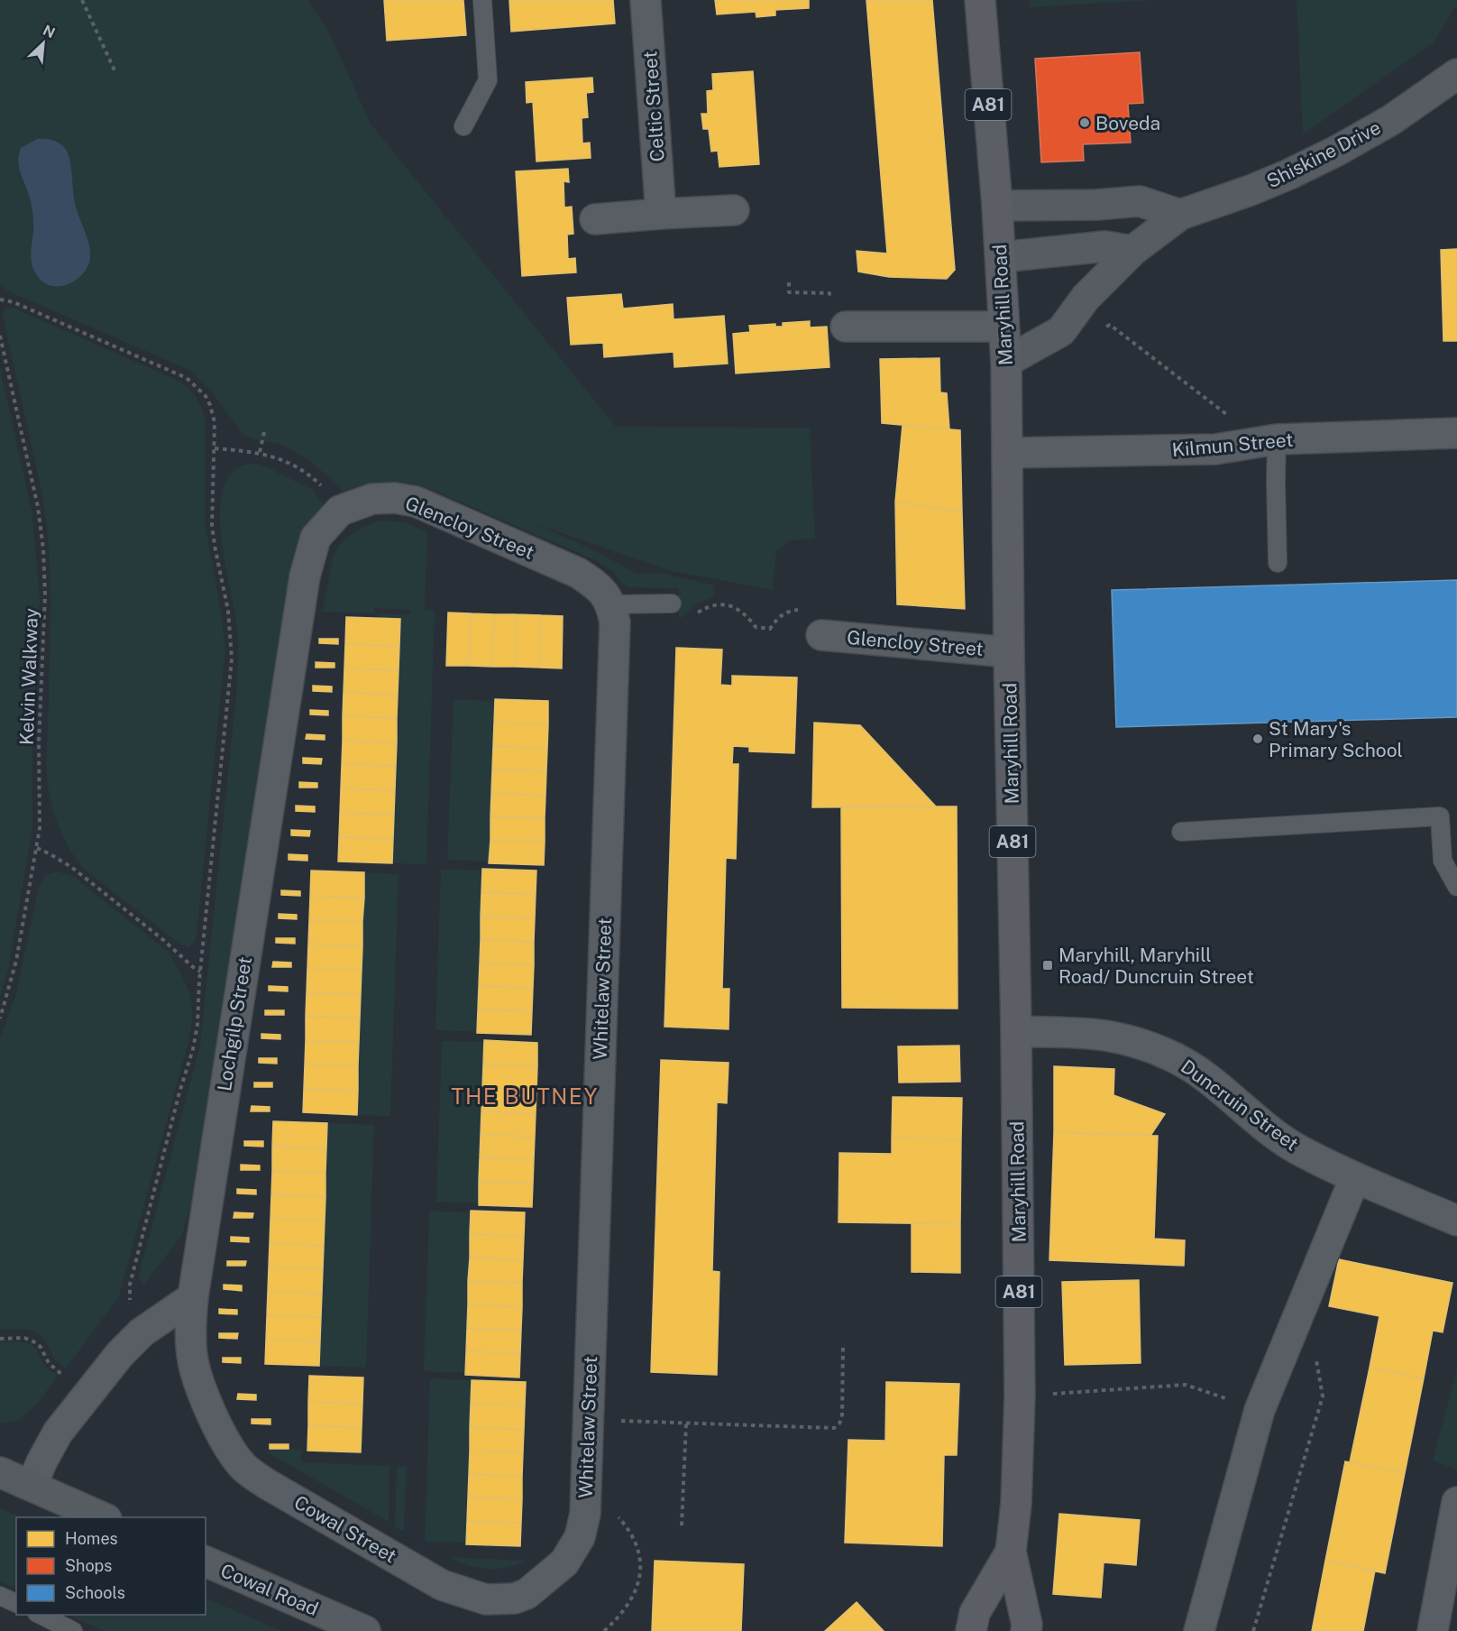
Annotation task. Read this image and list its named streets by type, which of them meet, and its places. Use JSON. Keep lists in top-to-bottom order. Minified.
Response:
{"streets":{"main road":["A81","Maryhill Road"],"street":["Celtic Street","Shiskine Drive","Kilmun Street","Glencloy Street","Whitelaw Street","Lochgilp Street","Duncruin Street","Cowal Street","Cowal Road"],"path":["Kelvin Walkway"]},"crossings":[["Shiskine Drive","Maryhill Road"],["Maryhill Road","Kilmun Street"],["Maryhill Road","Glencloy Street"],["Maryhill Road","Duncruin Street"],["Glencloy Street","Whitelaw Street"],["Glencloy Street","Lochgilp Street"],["Whitelaw Street","Cowal Street"],["Lochgilp Street","Cowal Street"]],"districts":["THE BUTNEY"],"places":{"other":["Boveda","St Mary's Primary School"],"transit":["Maryhill, Maryhill Road/ Duncruin Street"]},"legend":["Homes","Shops","Schools"],"north":"top right"}
